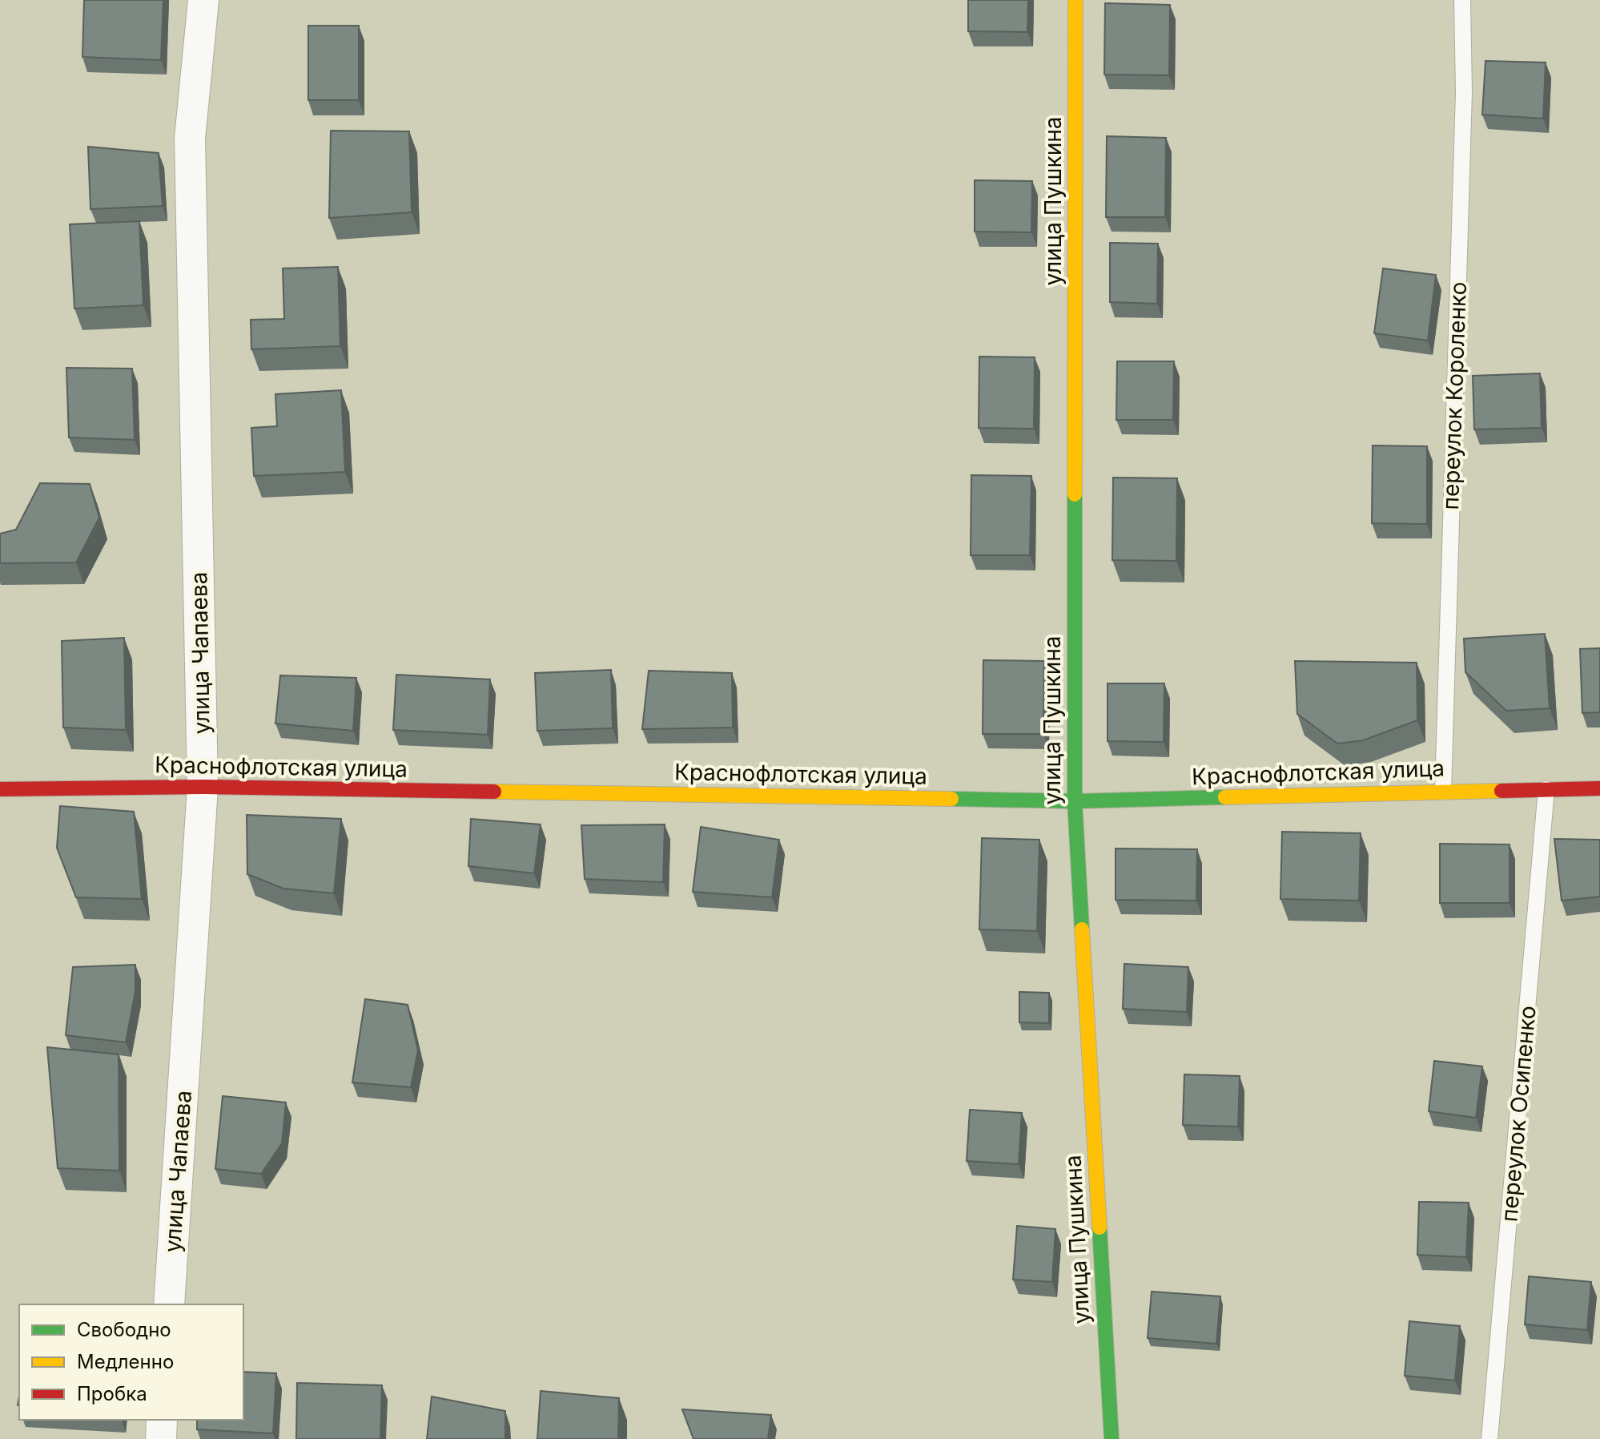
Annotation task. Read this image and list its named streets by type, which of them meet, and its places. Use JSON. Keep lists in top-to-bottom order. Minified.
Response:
{"streets":{"street":["улица Пушкина","улица Чапаева","Краснофлотская улица"],"lane":["переулок Короленко","переулок Осипенко"]},"crossings":[["улица Пушкина","Краснофлотская улица"],["переулок Короленко","Краснофлотская улица"],["улица Чапаева","Краснофлотская улица"],["Краснофлотская улица","переулок Осипенко"]],"legend":["Свободно","Медленно","Пробка"]}
